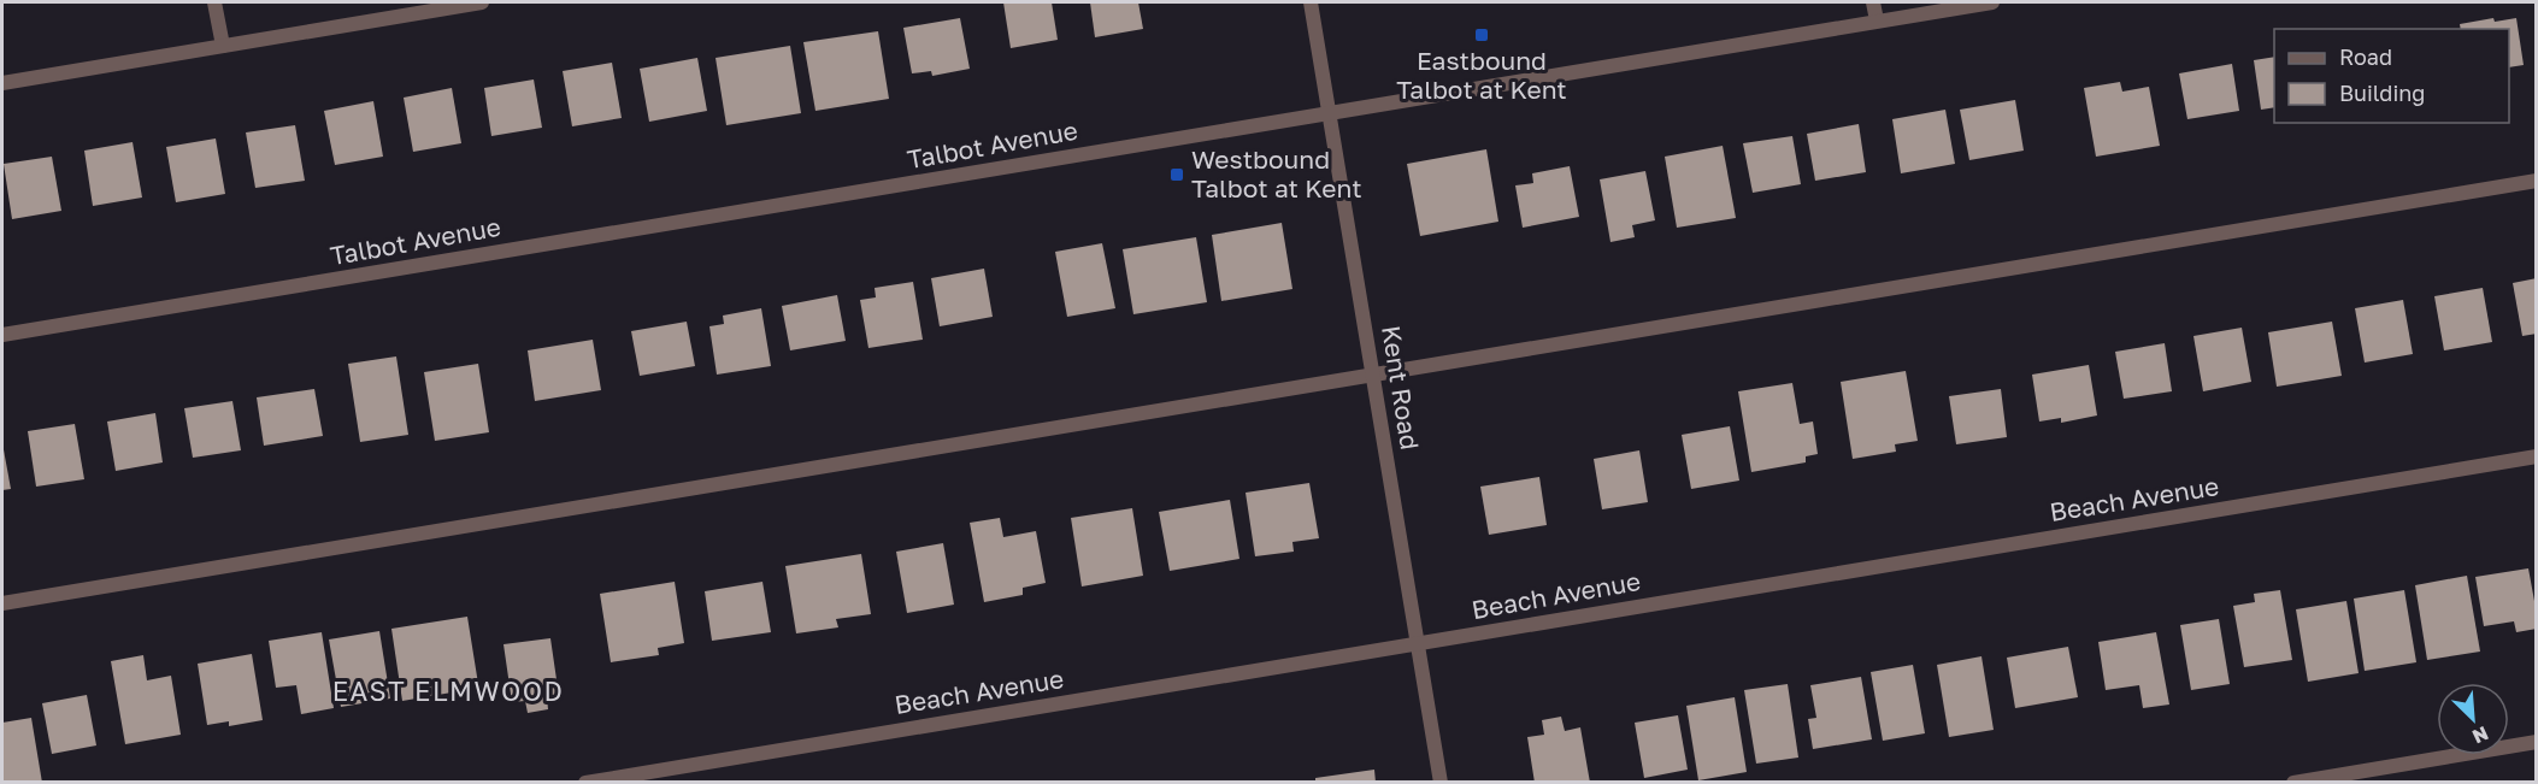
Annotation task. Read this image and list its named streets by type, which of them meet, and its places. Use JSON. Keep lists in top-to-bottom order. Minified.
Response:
{"streets":{"street":["Talbot Avenue","Kent Road","Beach Avenue"]},"crossings":[["Talbot Avenue","Kent Road"],["Kent Road","Beach Avenue"]],"districts":["EAST ELMWOOD"],"places":{"transit":["Eastbound Talbot at Kent","Westbound Talbot at Kent"]},"legend":["Road","Building"],"north":"bottom right"}
